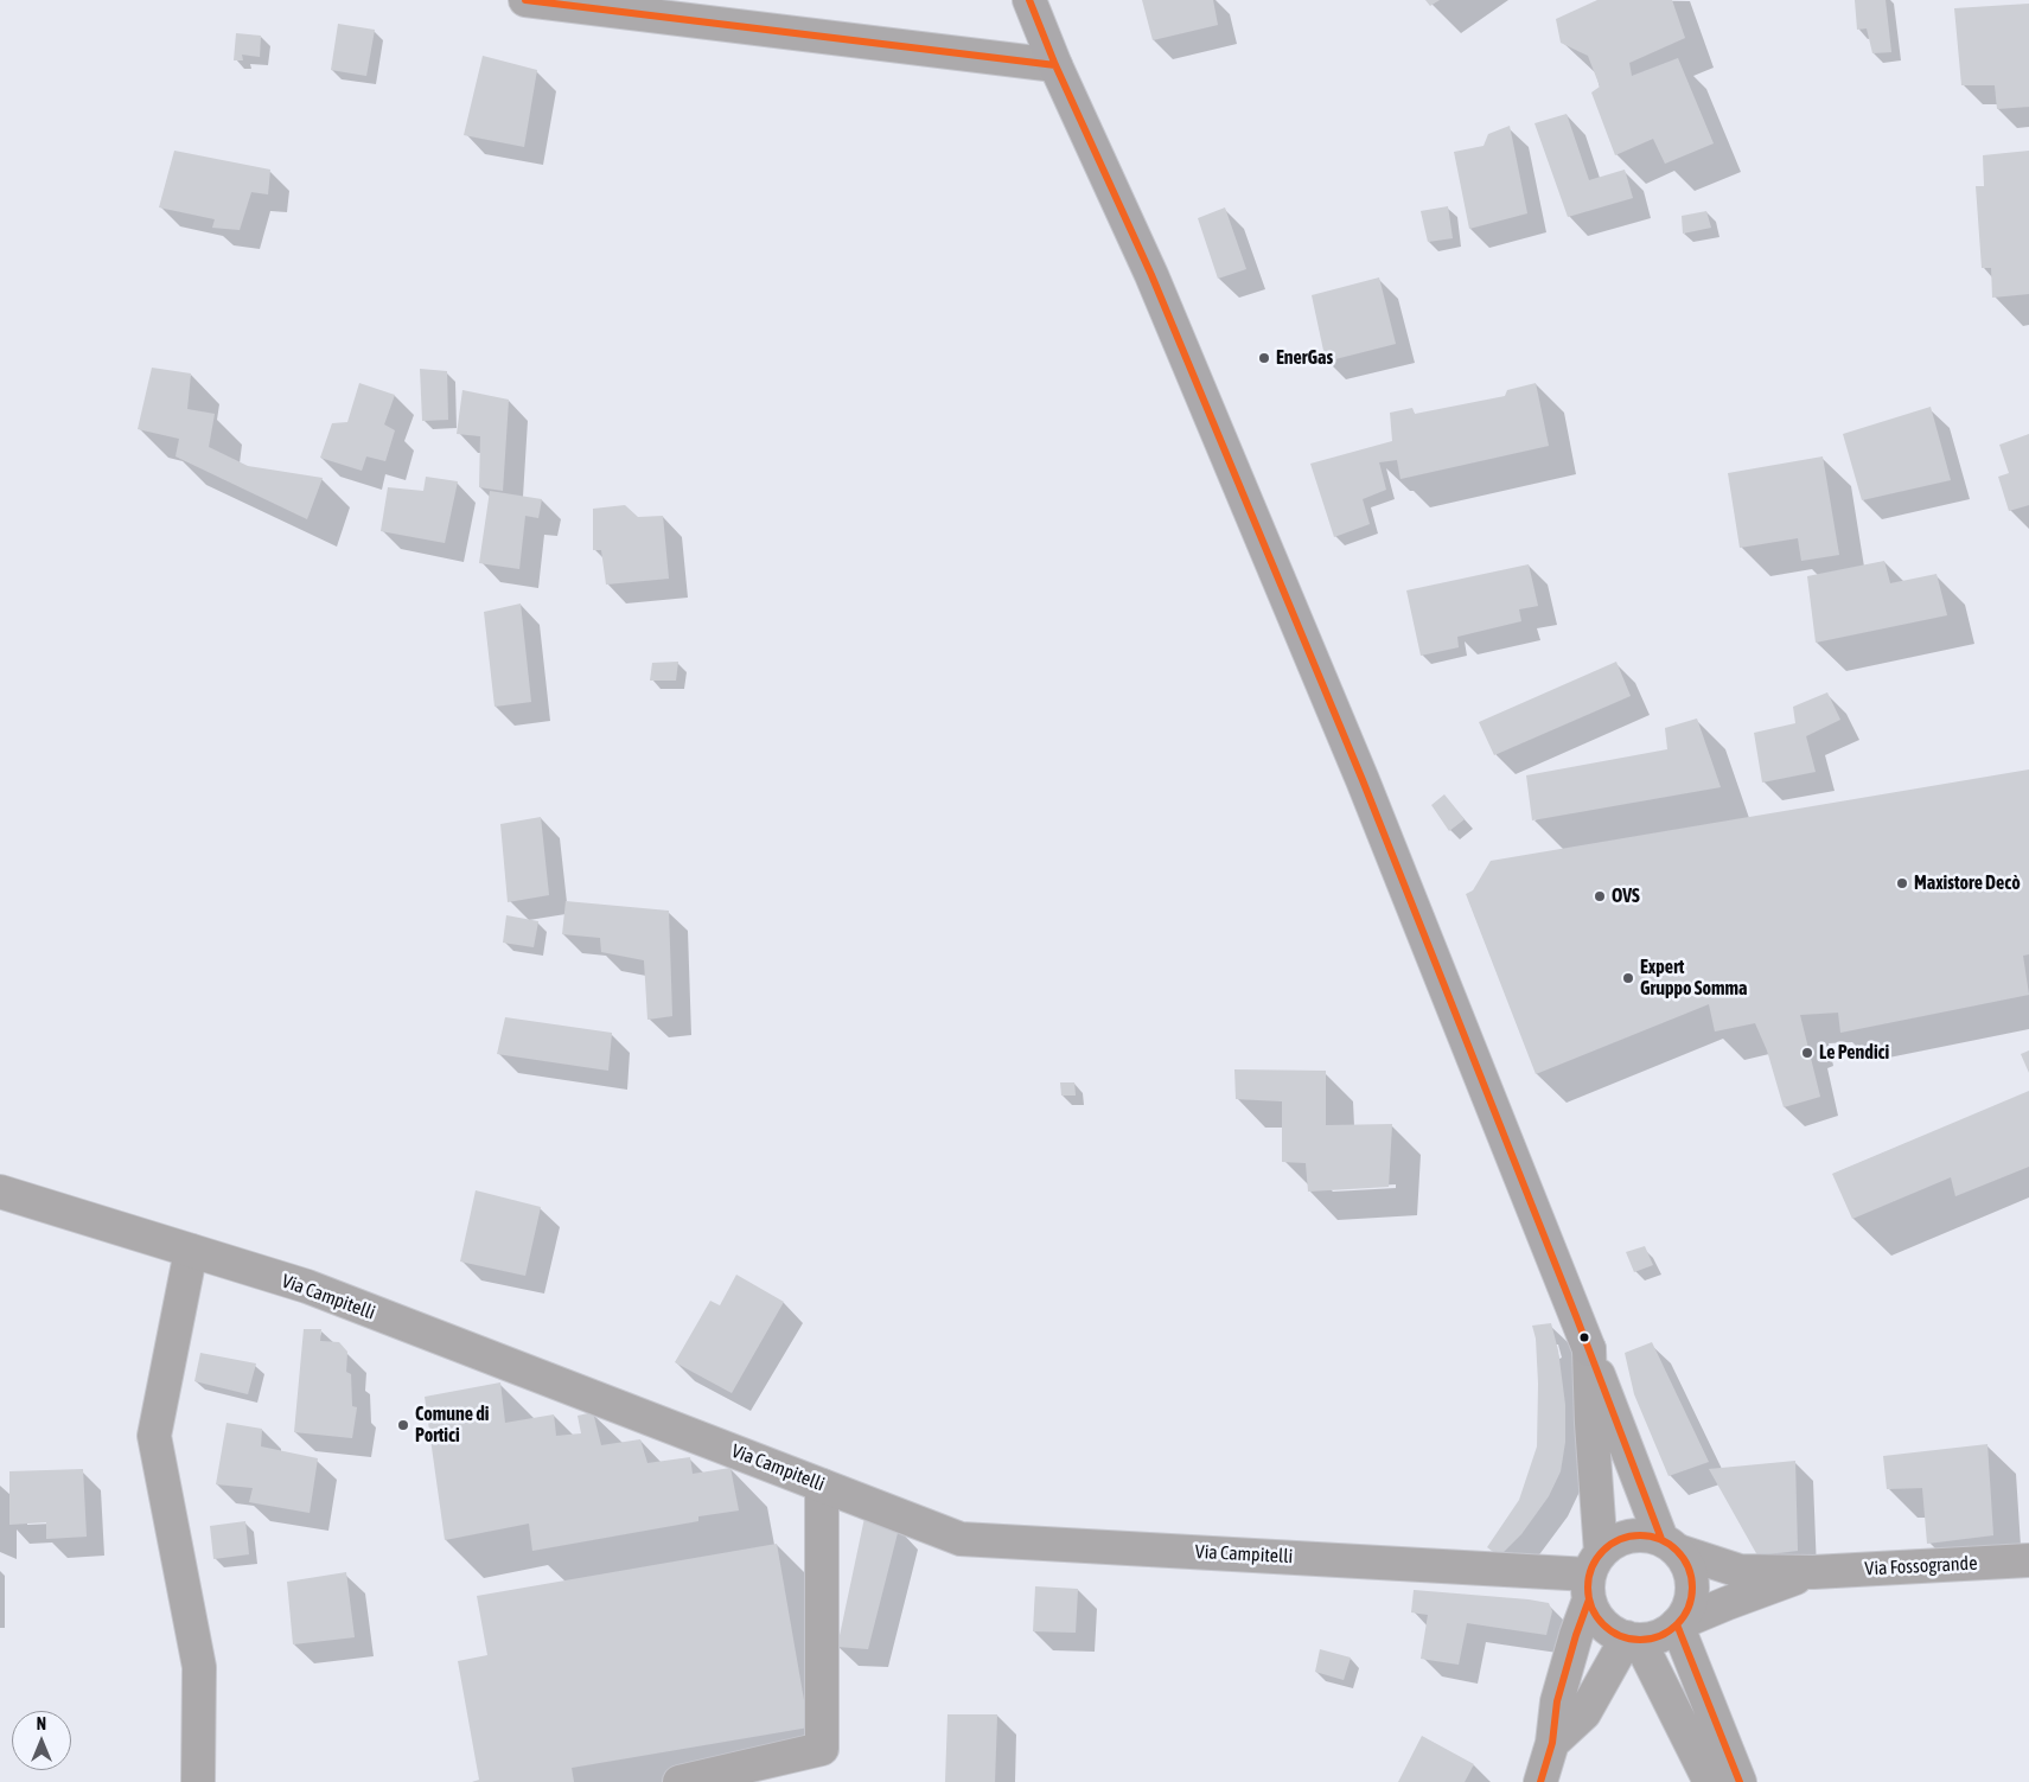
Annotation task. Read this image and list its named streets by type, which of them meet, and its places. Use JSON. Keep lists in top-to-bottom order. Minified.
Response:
{"streets":{"street":["Via Campitelli","Via Fossogrande"]},"places":["EnerGas","Maxistore Decò","OVS","Expert Gruppo Somma","Le Pendici","Comune di Portici"],"north":"top"}
